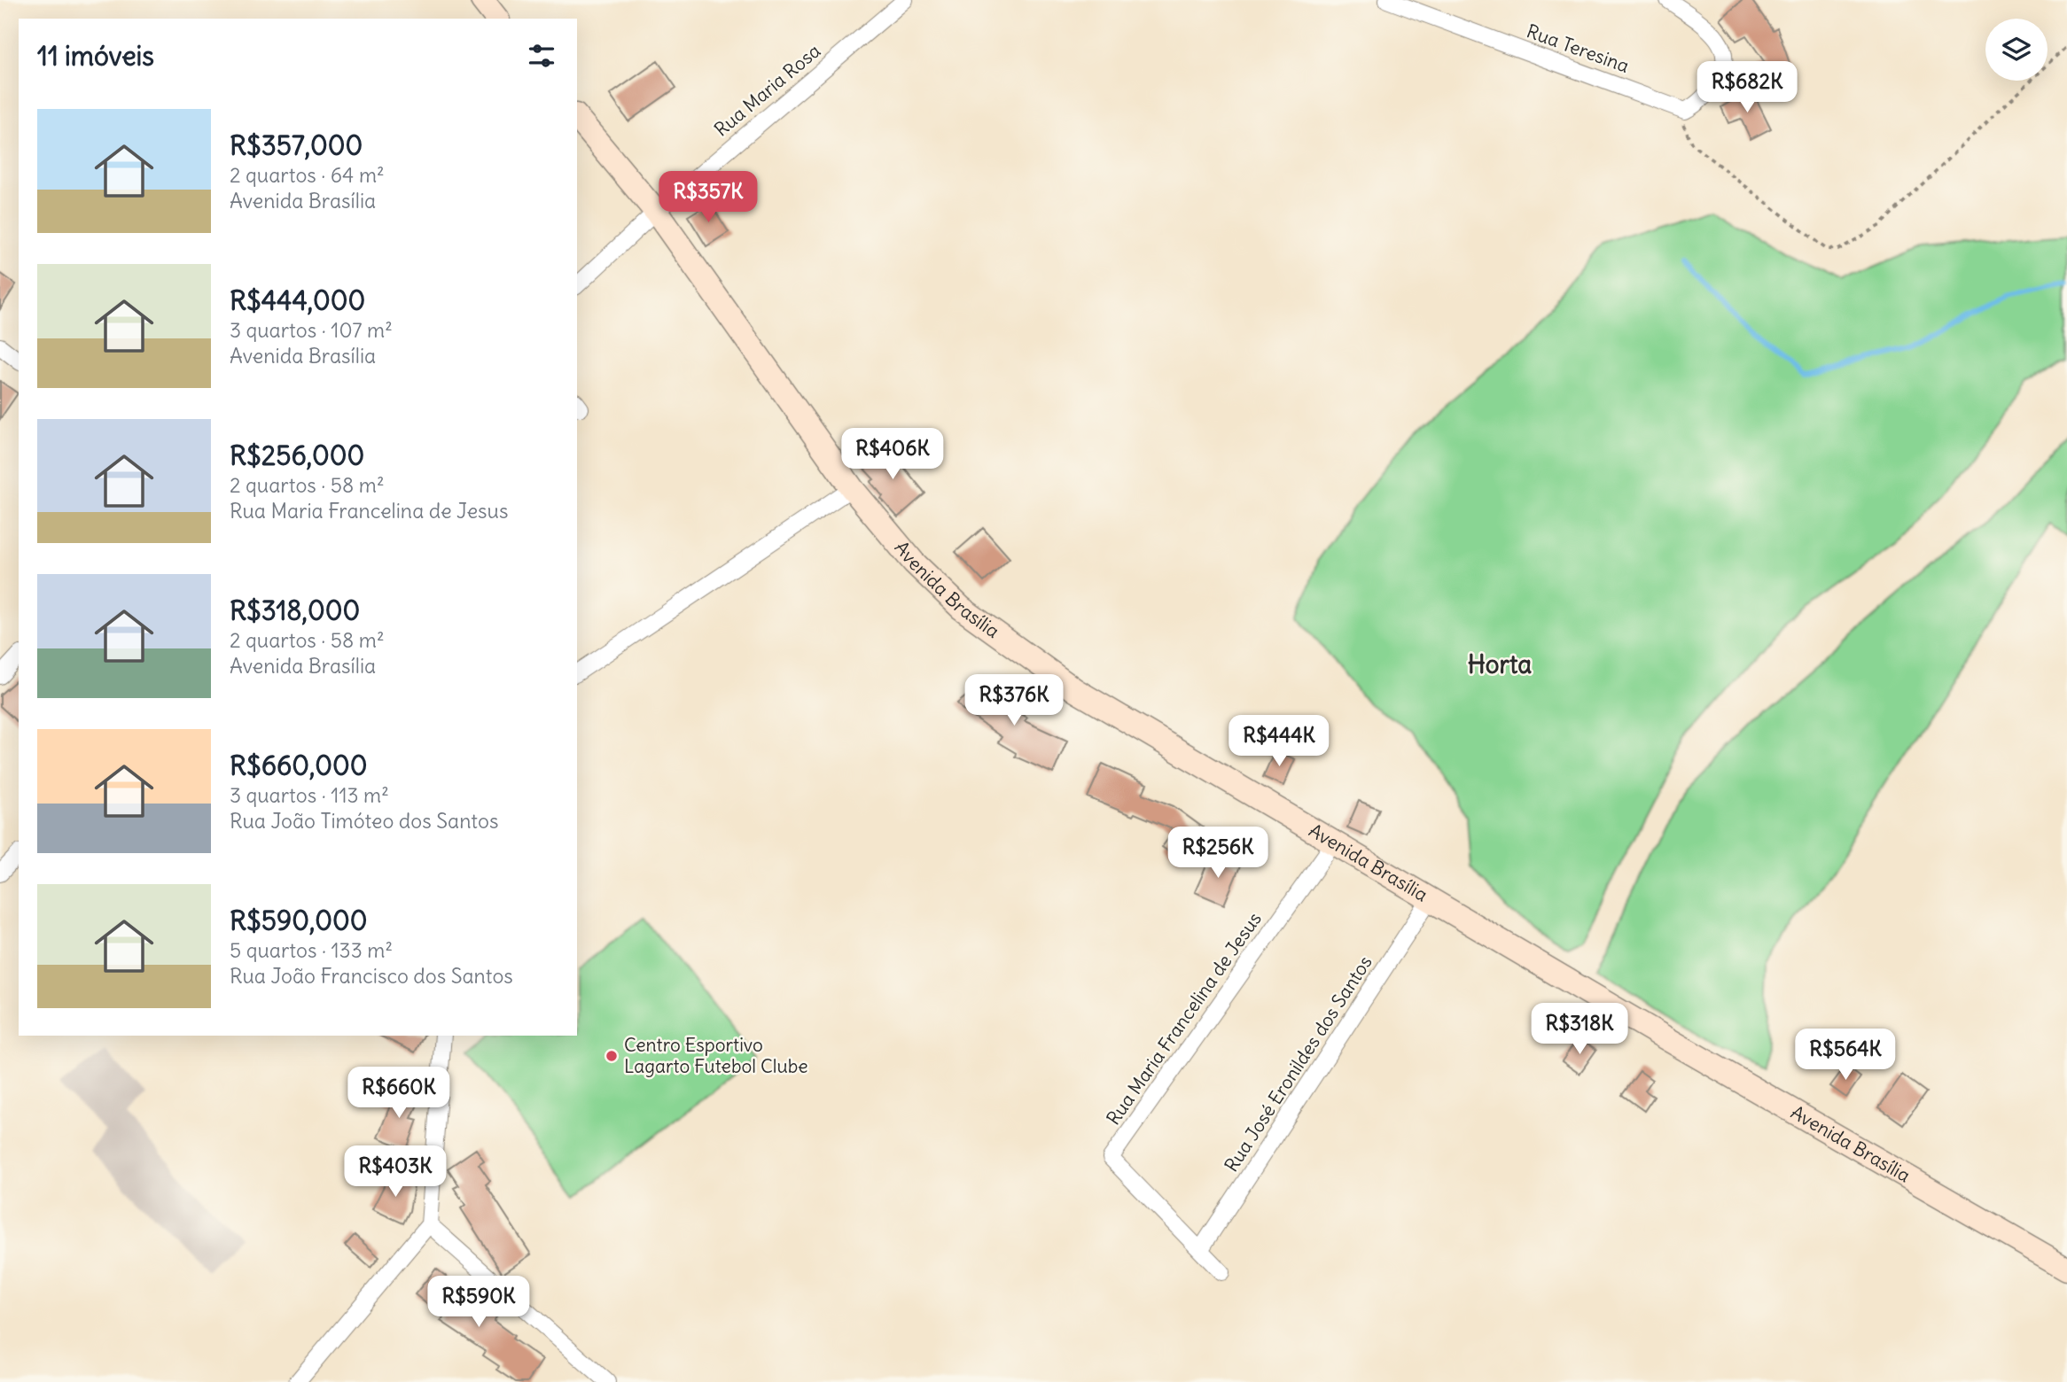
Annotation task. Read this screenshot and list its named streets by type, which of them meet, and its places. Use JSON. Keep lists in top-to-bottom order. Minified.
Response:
{"streets":{"main road":["Avenida Brasília"],"street":["Rua Teresina","Rua Maria Rosa","Rua Maria Francelina de Jesus","Rua José Eronildes dos Santos"]},"crossings":[["Rua Maria Rosa","Avenida Brasília"],["Avenida Brasília","Rua Maria Francelina de Jesus"],["Avenida Brasília","Rua José Eronildes dos Santos"],["Rua Maria Francelina de Jesus","Rua José Eronildes dos Santos"]],"districts":["Horta"],"places":["Centro Esportivo Lagarto Futebol Clube"],"page":{"heading":"11 imóveis","price":["R$682K","R$357K","R$406K","R$376K","R$444K","R$256K","R$318K","R$564K","R$660K","R$403K","R$590K"],"list":[{"name":"R$357,000","note":"2 quartos · 64 m² · Avenida Brasília"},{"name":"R$444,000","note":"3 quartos · 107 m² · Avenida Brasília"},{"name":"R$256,000","note":"2 quartos · 58 m² · Rua Maria Francelina de Jesus"},{"name":"R$318,000","note":"2 quartos · 58 m² · Avenida Brasília"},{"name":"R$660,000","note":"3 quartos · 113 m² · Rua João Timóteo dos Santos"},{"name":"R$590,000","note":"5 quartos · 133 m² · Rua João Francisco dos Santos"}]}}
